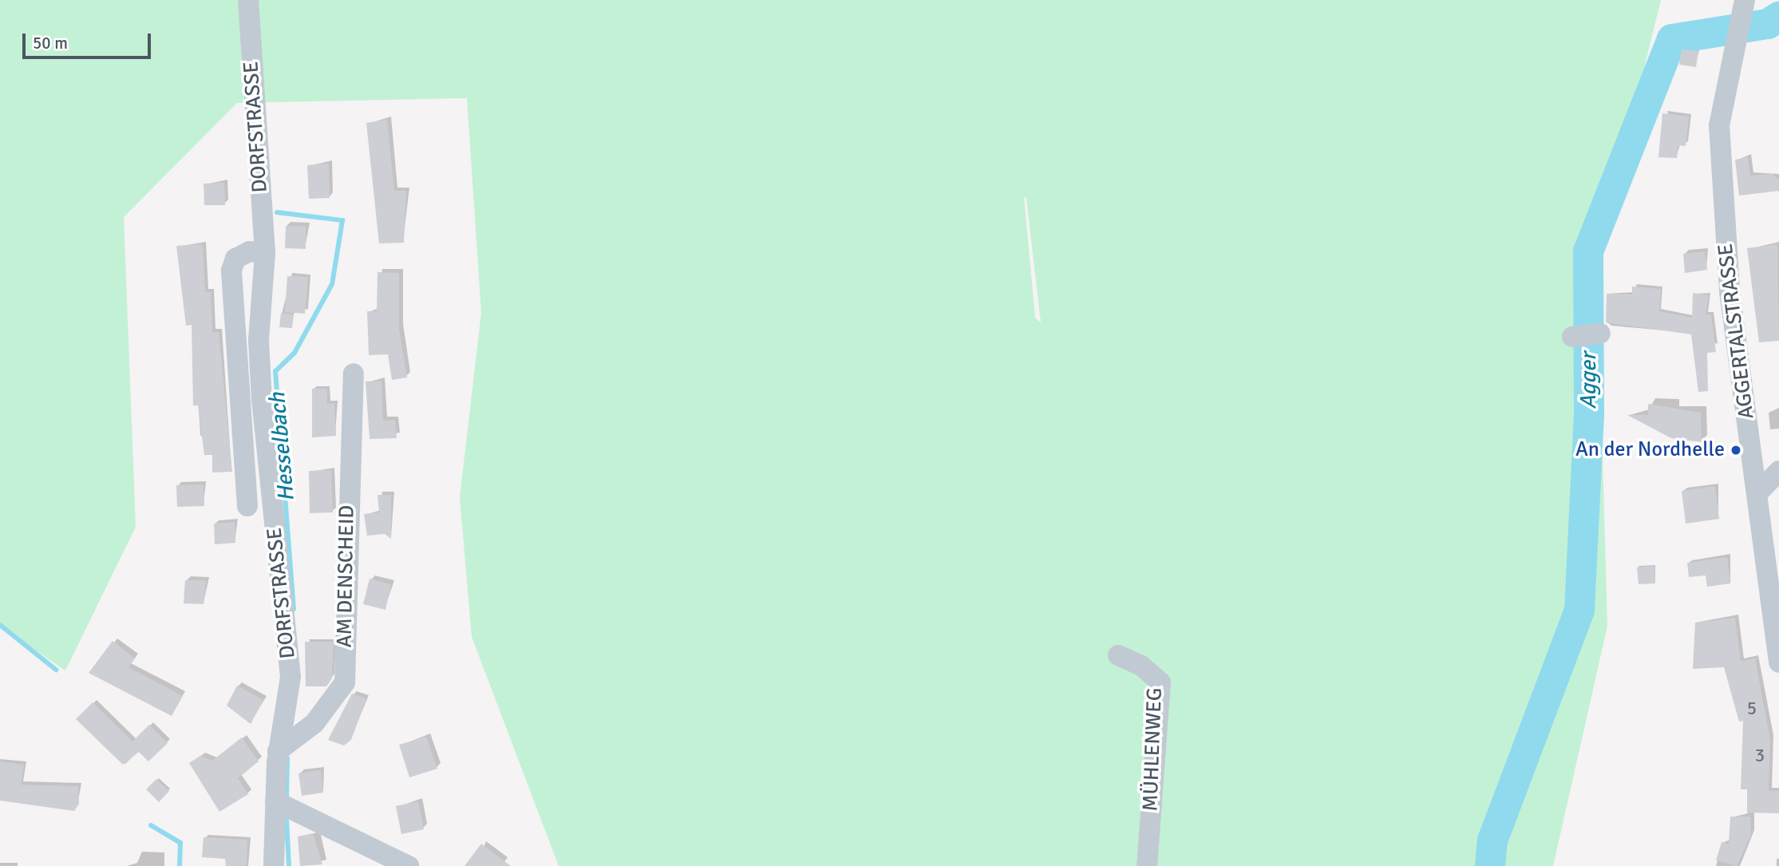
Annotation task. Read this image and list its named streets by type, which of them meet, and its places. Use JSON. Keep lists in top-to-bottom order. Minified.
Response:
{"streets":{"street":["DORFSTRASSE","AGGERTALSTRASSE","AM DENSCHEID","MÜHLENWEG"]},"crossings":[["DORFSTRASSE","AM DENSCHEID"]],"water":["Agger","Hesselbach"],"places":["An der Nordhelle"],"house_numbers":["5","3"],"scale_bar":"50 m"}
